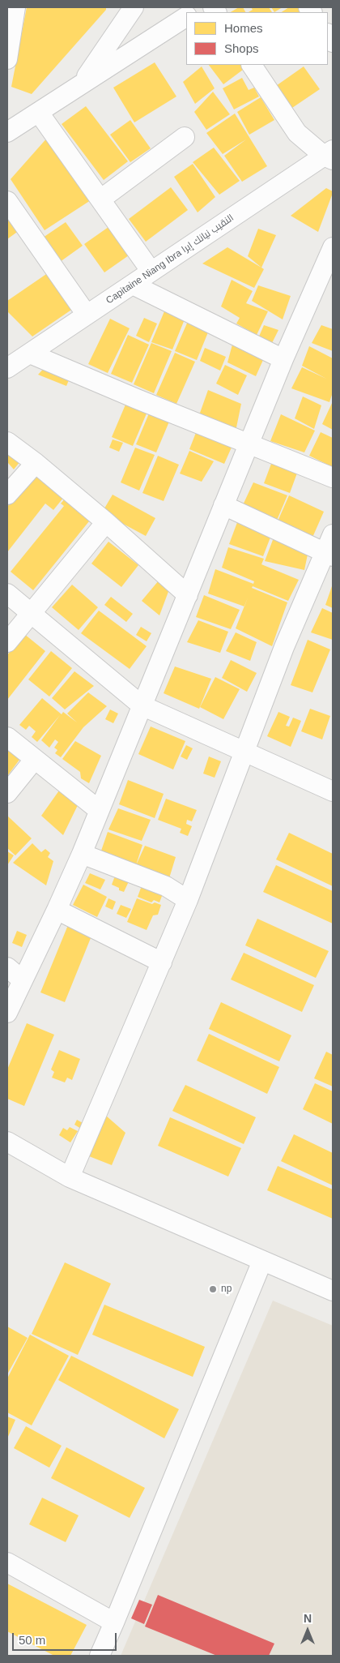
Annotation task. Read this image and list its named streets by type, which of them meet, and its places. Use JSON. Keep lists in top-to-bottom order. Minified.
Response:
{"streets":{"street":["Capitaine Niang Ibra النقيب نيانك إبرا"]},"places":["np"],"legend":["Homes","Shops"],"scale_bar":"50 m","north":"top"}
